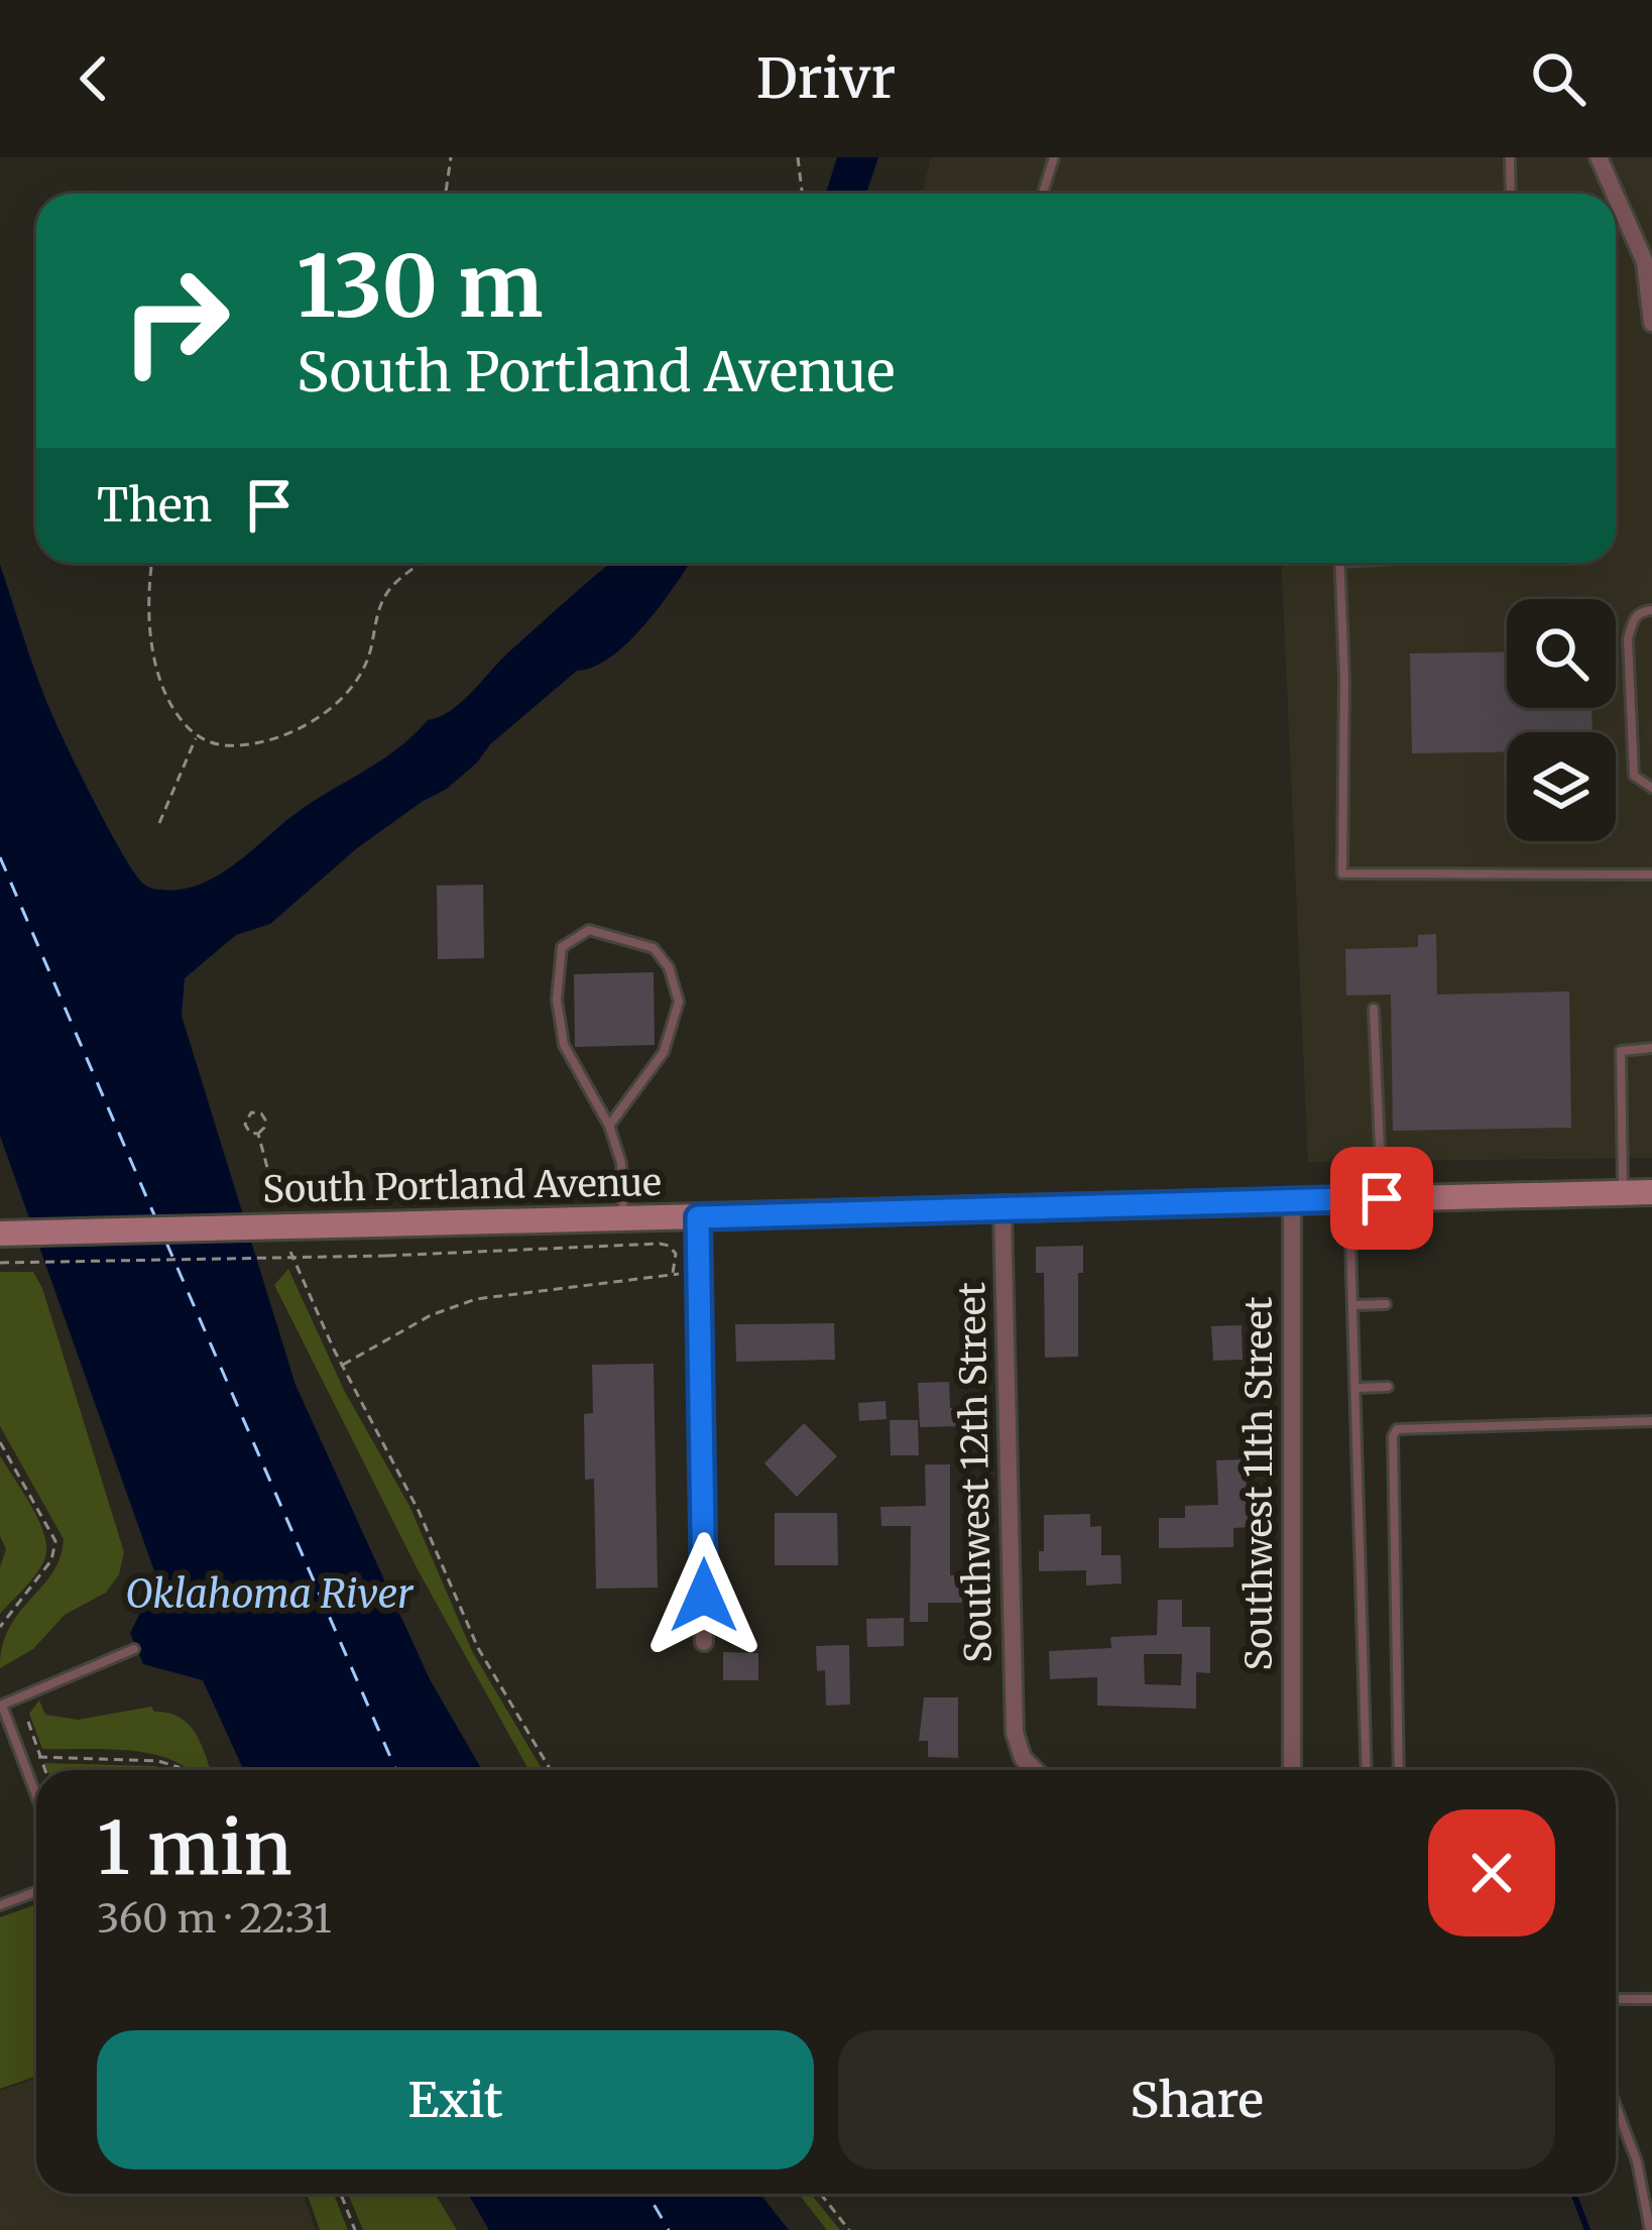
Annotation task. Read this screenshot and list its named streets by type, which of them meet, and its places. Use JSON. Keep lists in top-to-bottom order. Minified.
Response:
{"streets":{"main road":["South Portland Avenue"],"street":["Southwest 12th Street","Southwest 11th Street"]},"crossings":[["South Portland Avenue","Southwest 12th Street"],["South Portland Avenue","Southwest 11th Street"]],"water":["Oklahoma River"],"page":{"header":"Drivr","turn":["130 m","South Portland Avenue"],"then":"Then","heading":["1 min","360 m · 22:31"],"buttons":["Exit","Share"]}}
